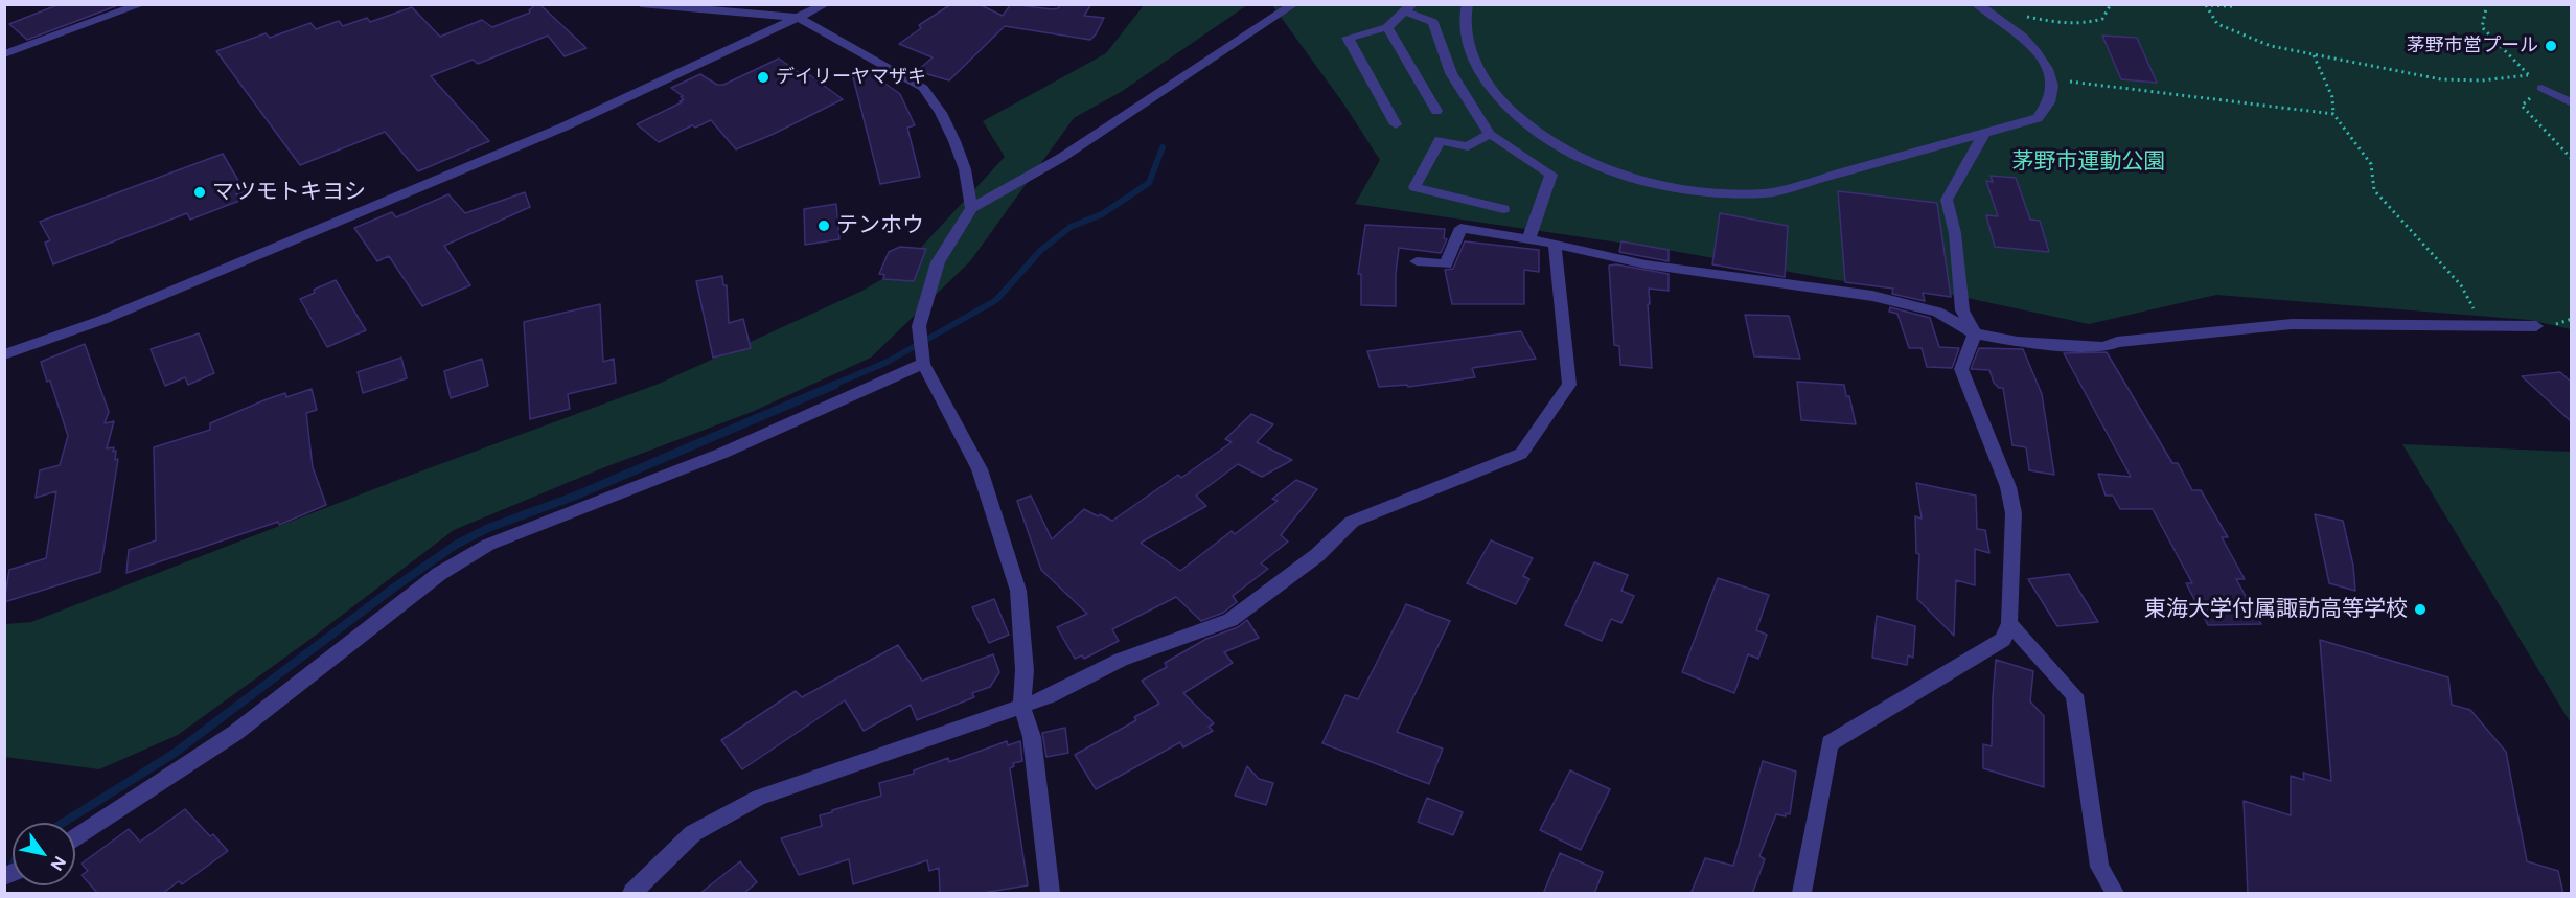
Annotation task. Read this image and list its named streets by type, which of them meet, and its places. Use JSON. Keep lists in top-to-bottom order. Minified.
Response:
{"parks":["茅野市運動公園"],"places":["茅野市営プール","デイリーヤマザキ","マツモトキヨシ","テンホウ","東海大学付属諏訪高等学校"],"north":"bottom right"}
